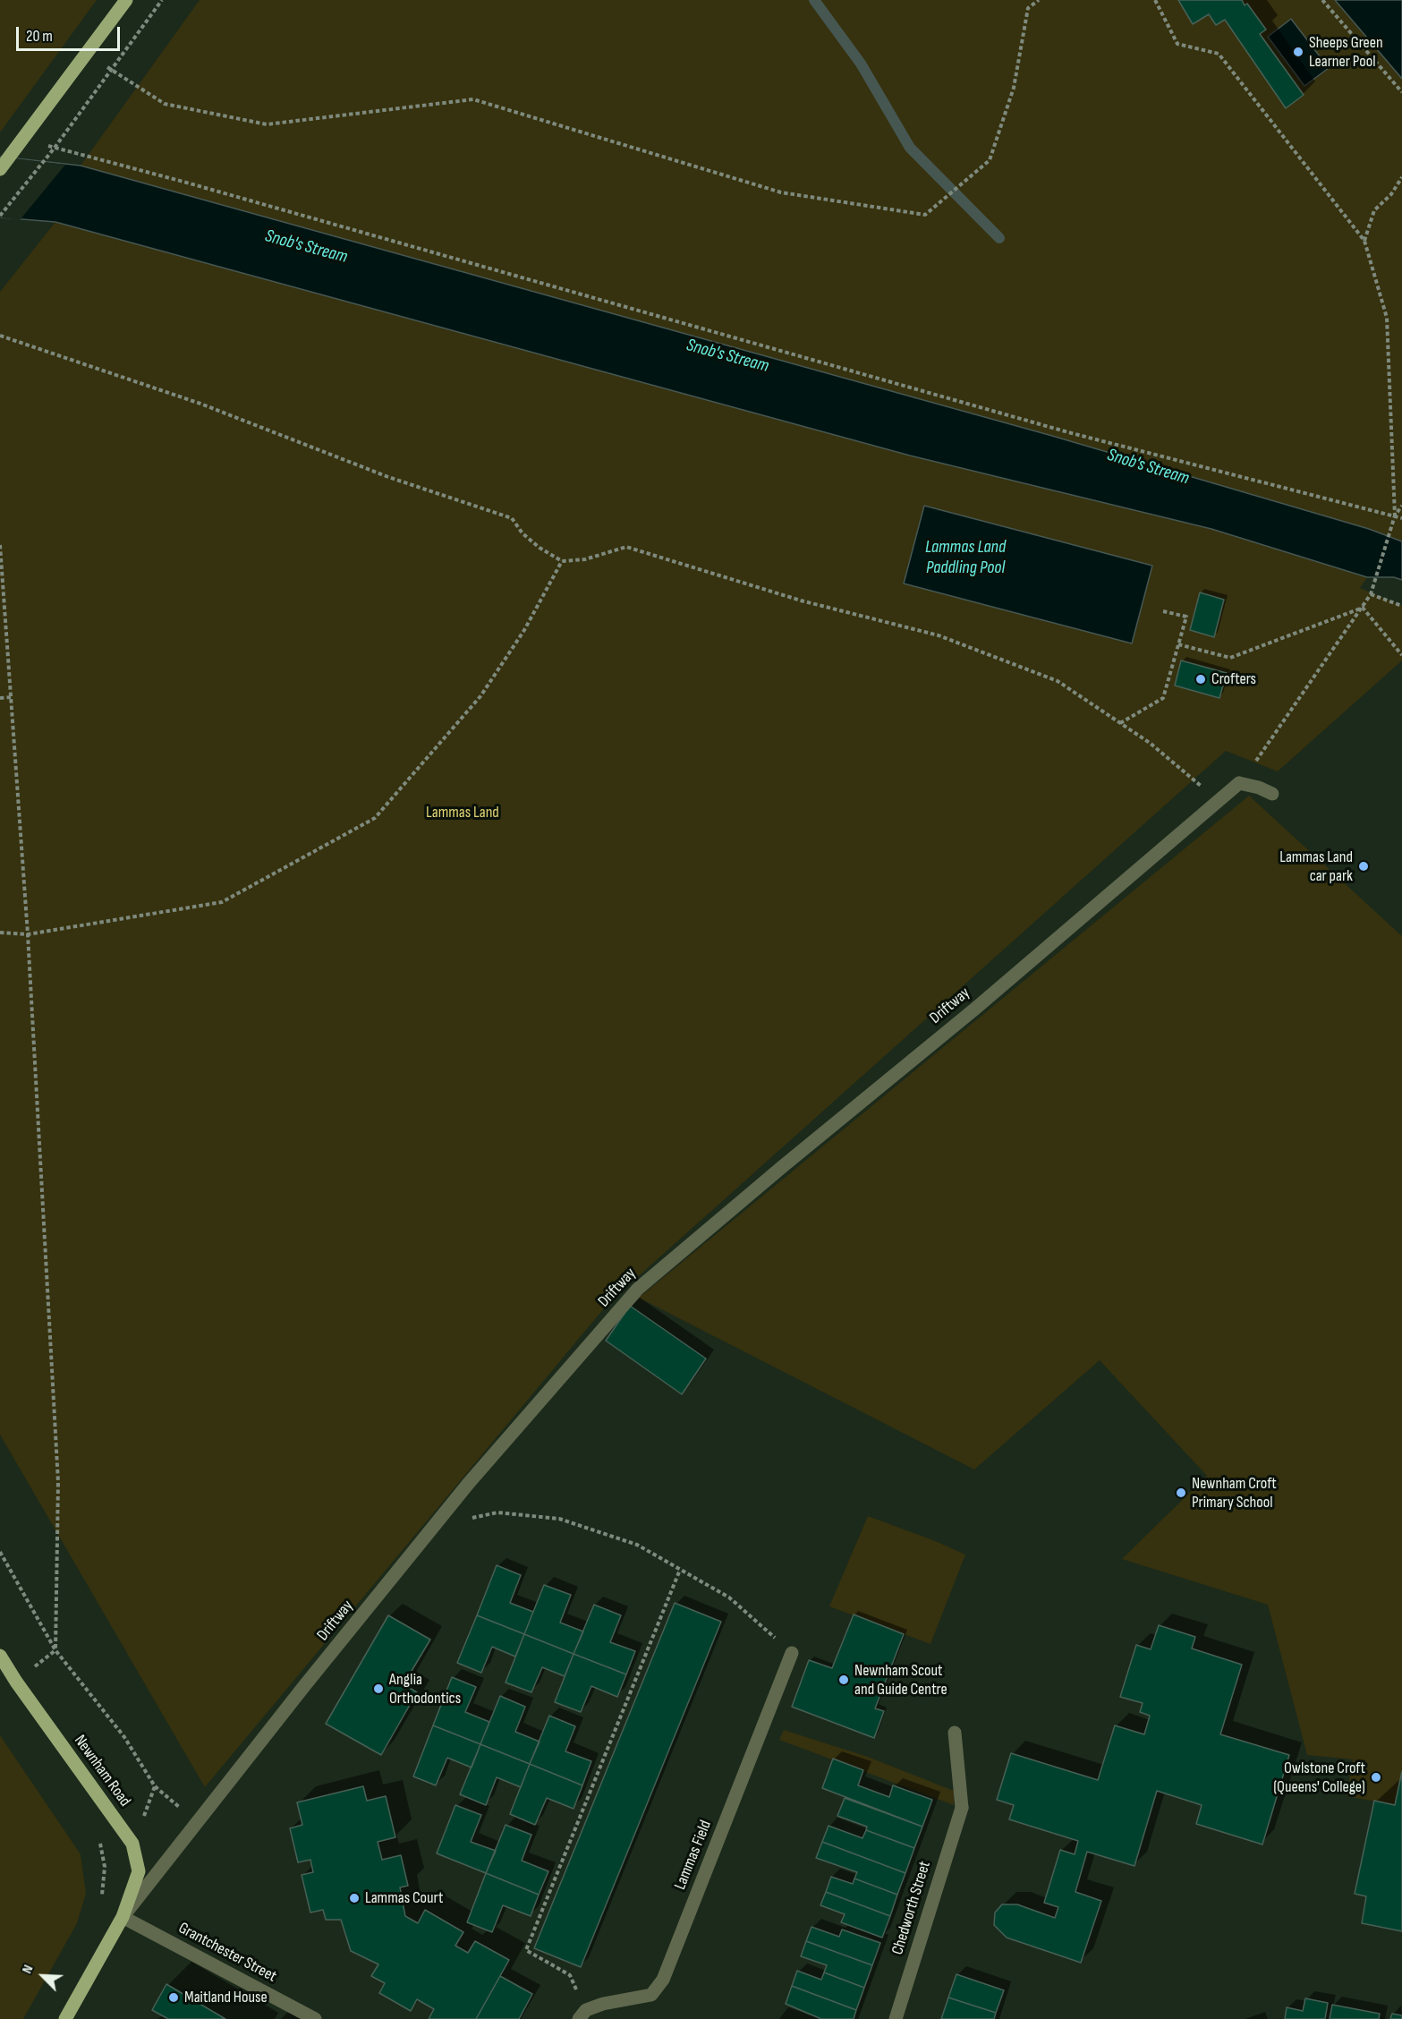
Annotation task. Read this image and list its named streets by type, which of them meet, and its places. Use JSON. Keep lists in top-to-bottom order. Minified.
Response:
{"streets":{"main road":["Newnham Road"],"street":["Driftway","Lammas Field","Chedworth Street","Grantchester Street"]},"crossings":[["Driftway","Newnham Road"],["Driftway","Grantchester Street"],["Newnham Road","Grantchester Street"]],"water":["Snob's Stream","Lammas Land Paddling Pool"],"parks":["Lammas Land"],"places":["Sheeps Green Learner Pool","Crofters","Lammas Land car park","Newnham Croft Primary School","Newnham Scout and Guide Centre","Anglia Orthodontics","Owlstone Croft (Queens' College)","Lammas Court","Maitland House"],"scale_bar":"20 m","north":"top left"}
